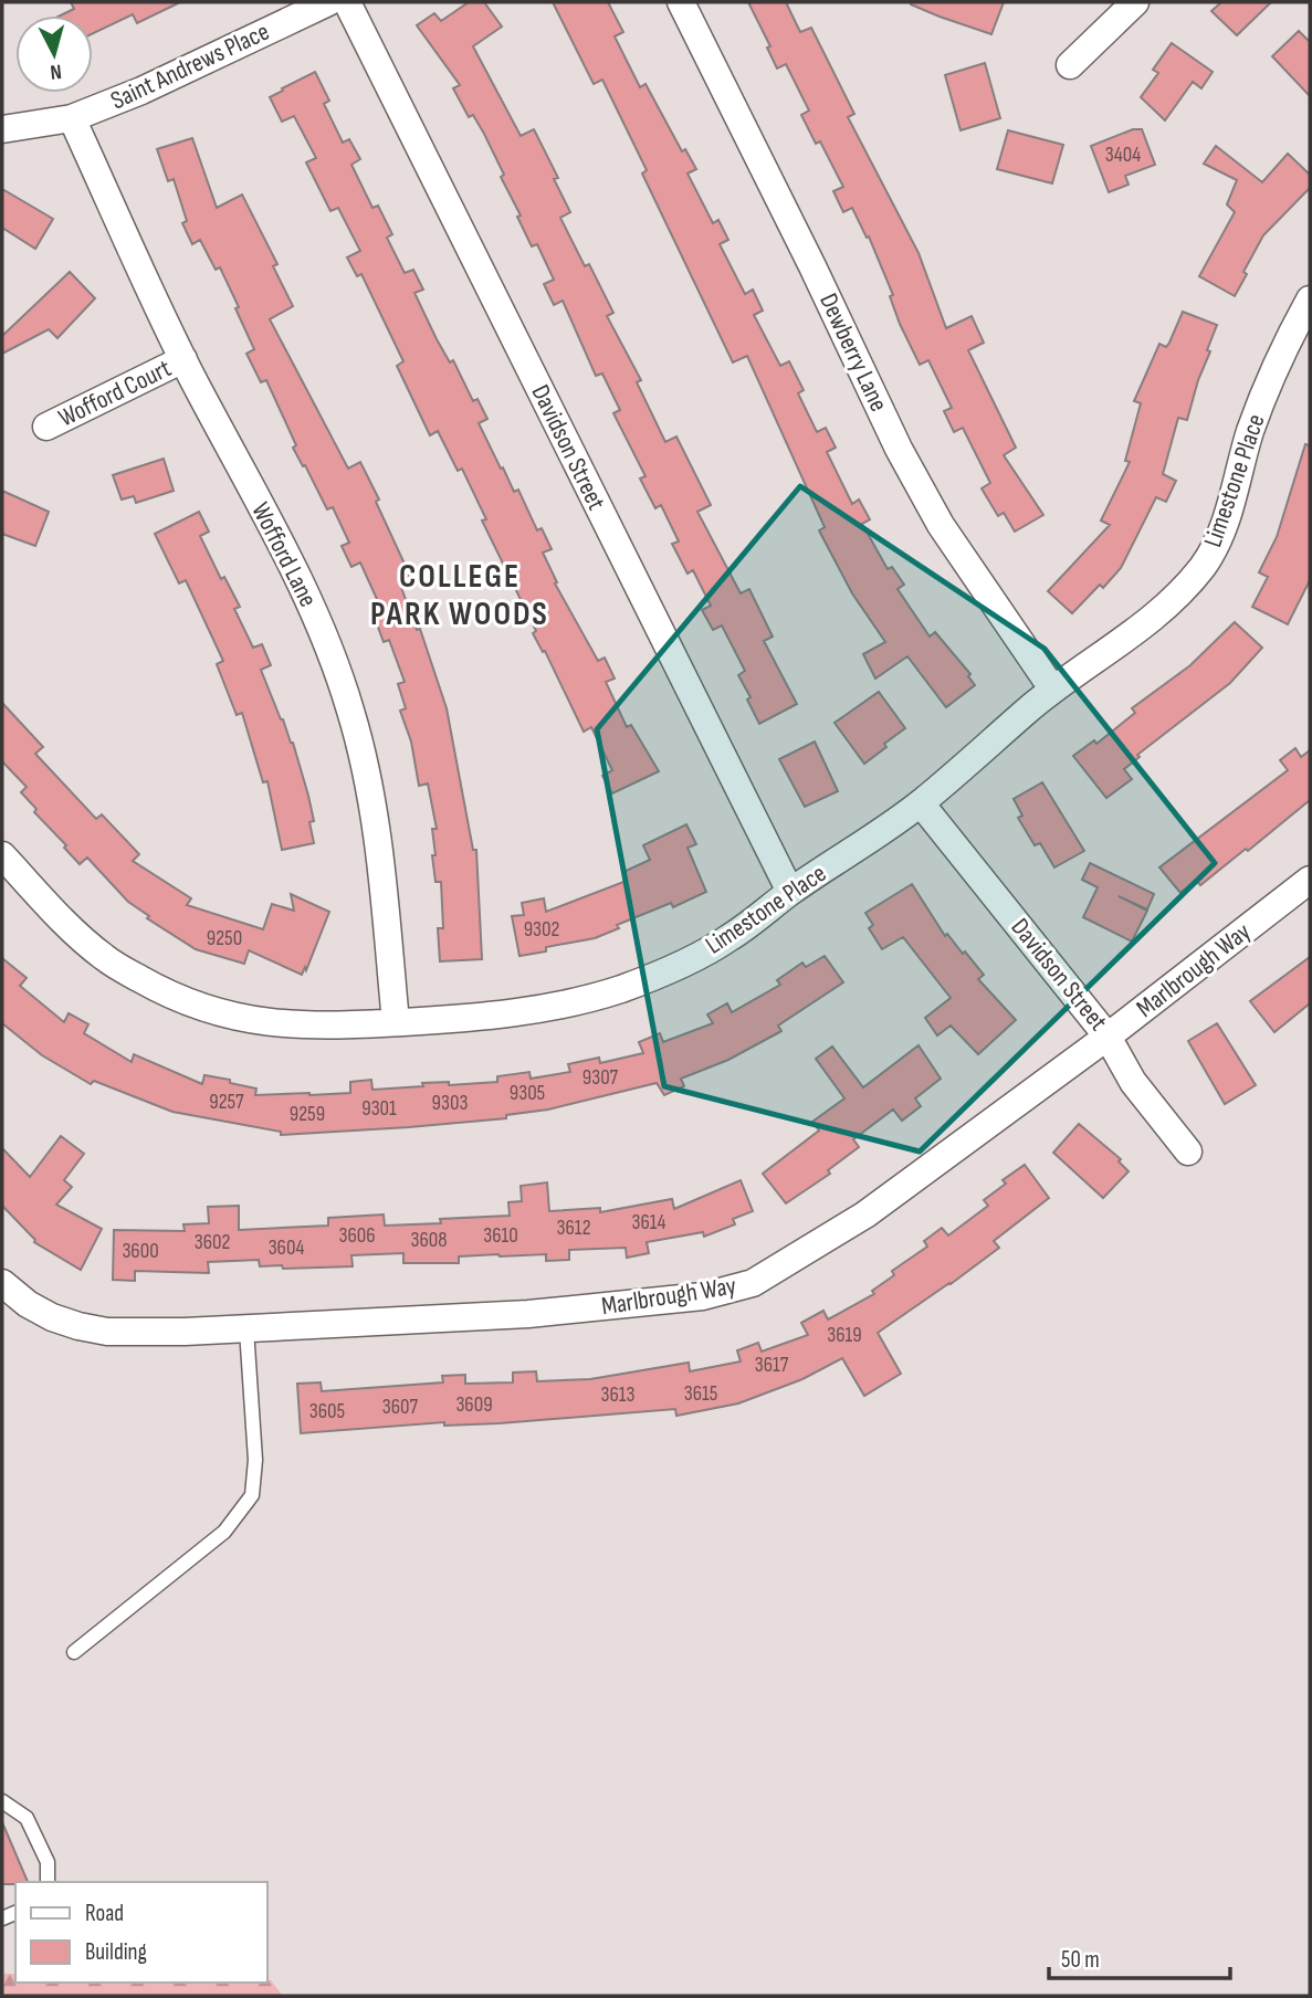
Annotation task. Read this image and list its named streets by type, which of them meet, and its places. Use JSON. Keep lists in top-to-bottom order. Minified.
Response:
{"streets":{"street":["Saint Andrews Place","Dewberry Lane","Wofford Court","Davidson Street","Limestone Place","Wofford Lane","Marlbrough Way"]},"crossings":[["Saint Andrews Place","Wofford Lane"],["Dewberry Lane","Limestone Place"],["Wofford Court","Wofford Lane"],["Davidson Street","Limestone Place"],["Davidson Street","Marlbrough Way"],["Limestone Place","Wofford Lane"]],"districts":["COLLEGE PARK WOODS"],"house_numbers":["3404","9302","9250","9307","9305","9257","9303","9301","9259","3614","3612","3606","3610","3608","3602","3604","3600","3619","3617","3615","3613","3609","3607","3605"],"legend":["Road","Building"],"scale_bar":"50 m","north":"bottom"}
